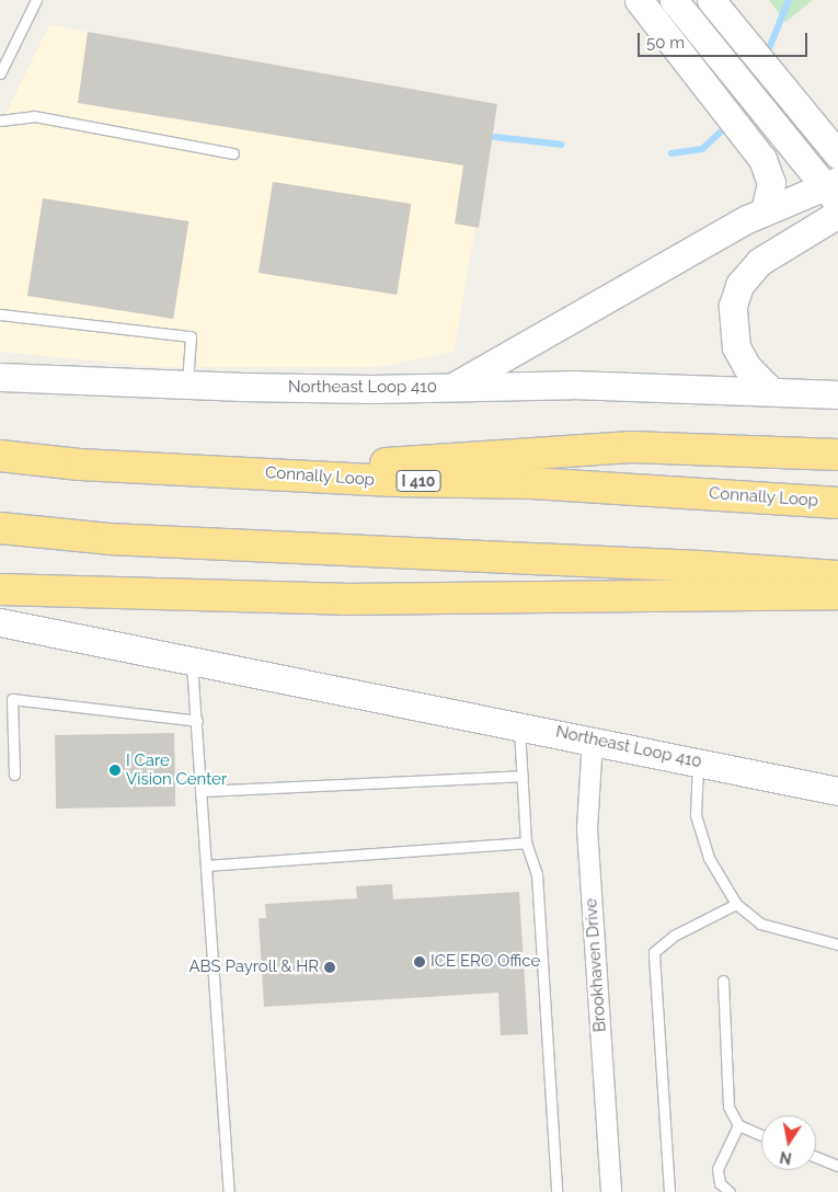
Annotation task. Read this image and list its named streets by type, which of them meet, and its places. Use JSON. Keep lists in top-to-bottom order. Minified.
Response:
{"streets":{"highway":["Connally Loop","I 410"],"main road":["Northeast Loop 410"],"street":["Brookhaven Drive"]},"crossings":[["Northeast Loop 410","Brookhaven Drive"]],"places":["I Care Vision Center","ICE ERO Office","ABS Payroll & HR"],"scale_bar":"50 m","north":"bottom"}
